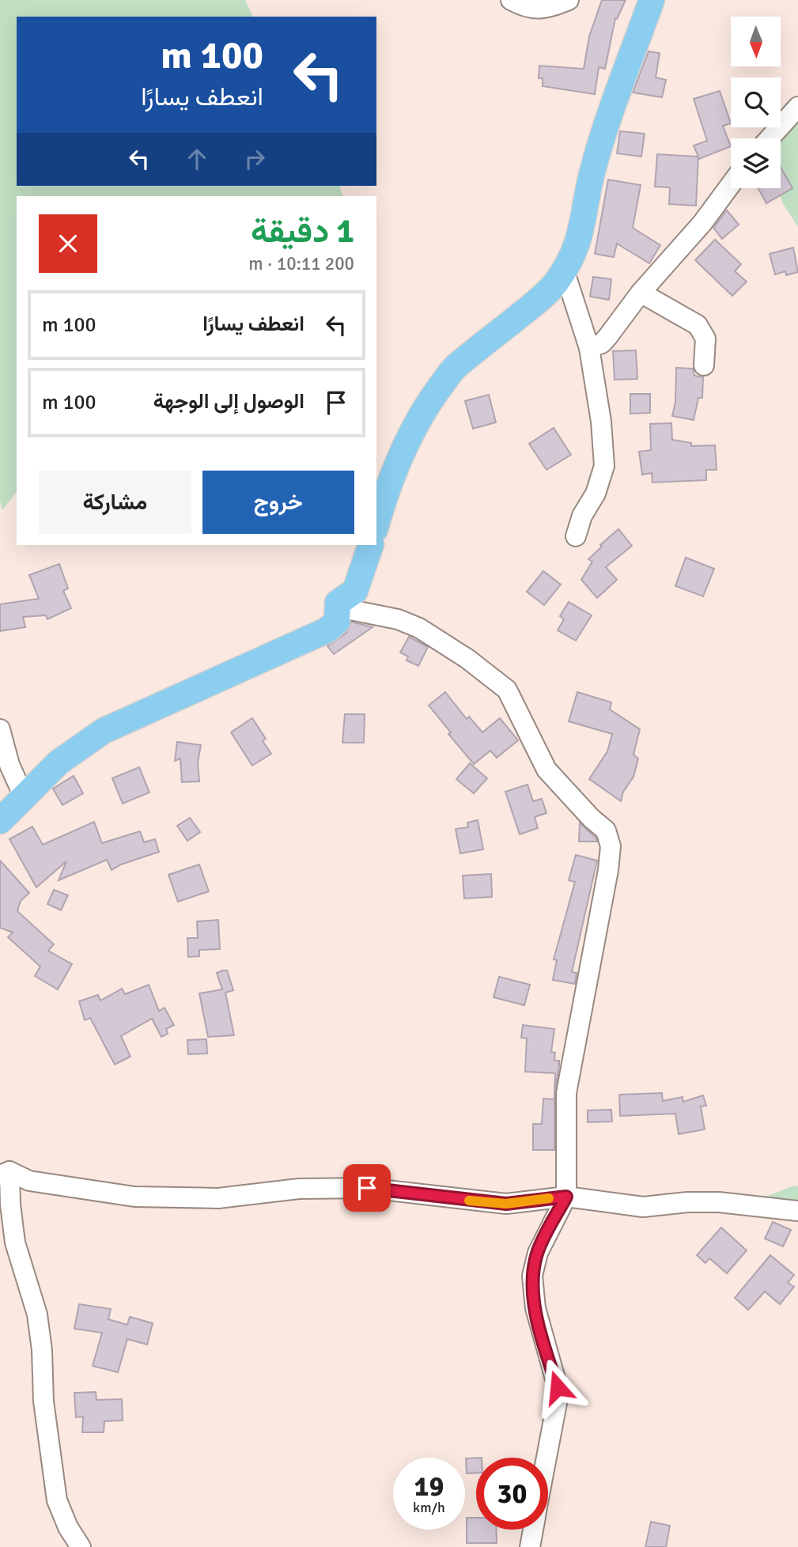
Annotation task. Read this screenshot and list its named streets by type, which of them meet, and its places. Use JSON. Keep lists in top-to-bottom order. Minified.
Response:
{"north":"bottom","page":{"turn":["100 m","انعطف يسارًا"],"heading":["1 دقيقة","200 m · 10:11"],"list":[{"name":"انعطف يسارًا","value":"100 m"},{"name":"الوصول إلى الوجهة","value":"100 m"}],"buttons":["خروج","مشاركة"],"speed":"19 km/h","limit":"30"}}
